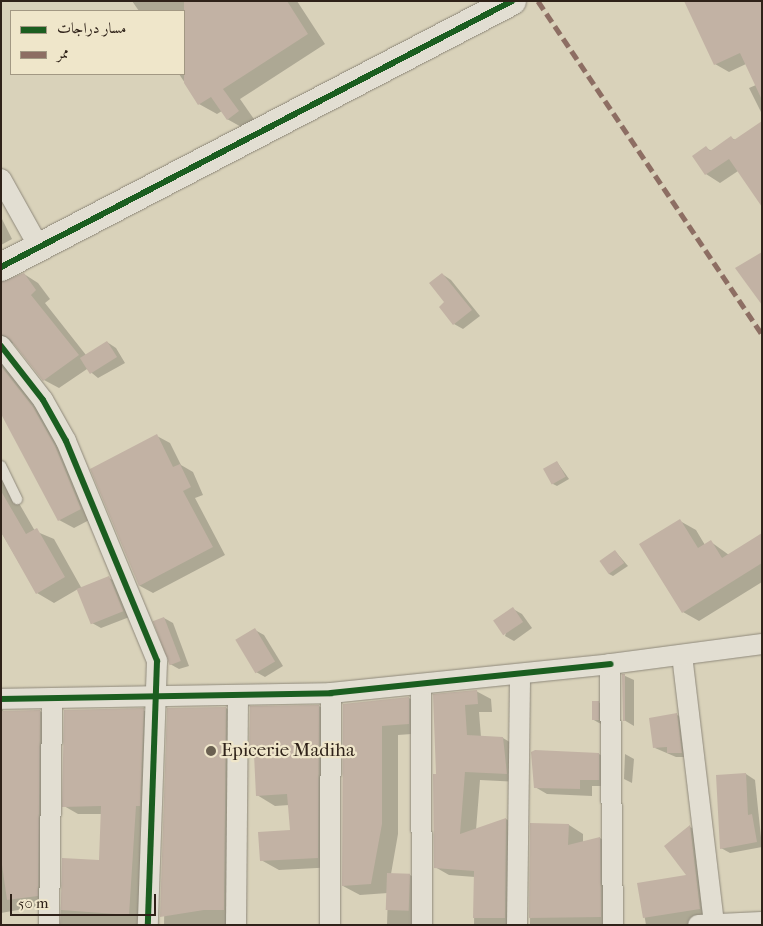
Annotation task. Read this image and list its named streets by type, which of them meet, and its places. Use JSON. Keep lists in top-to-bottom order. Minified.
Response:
{"places":["Epicerie Madiha"],"legend":["مسار دراجات","ممر"],"scale_bar":"50 m"}
